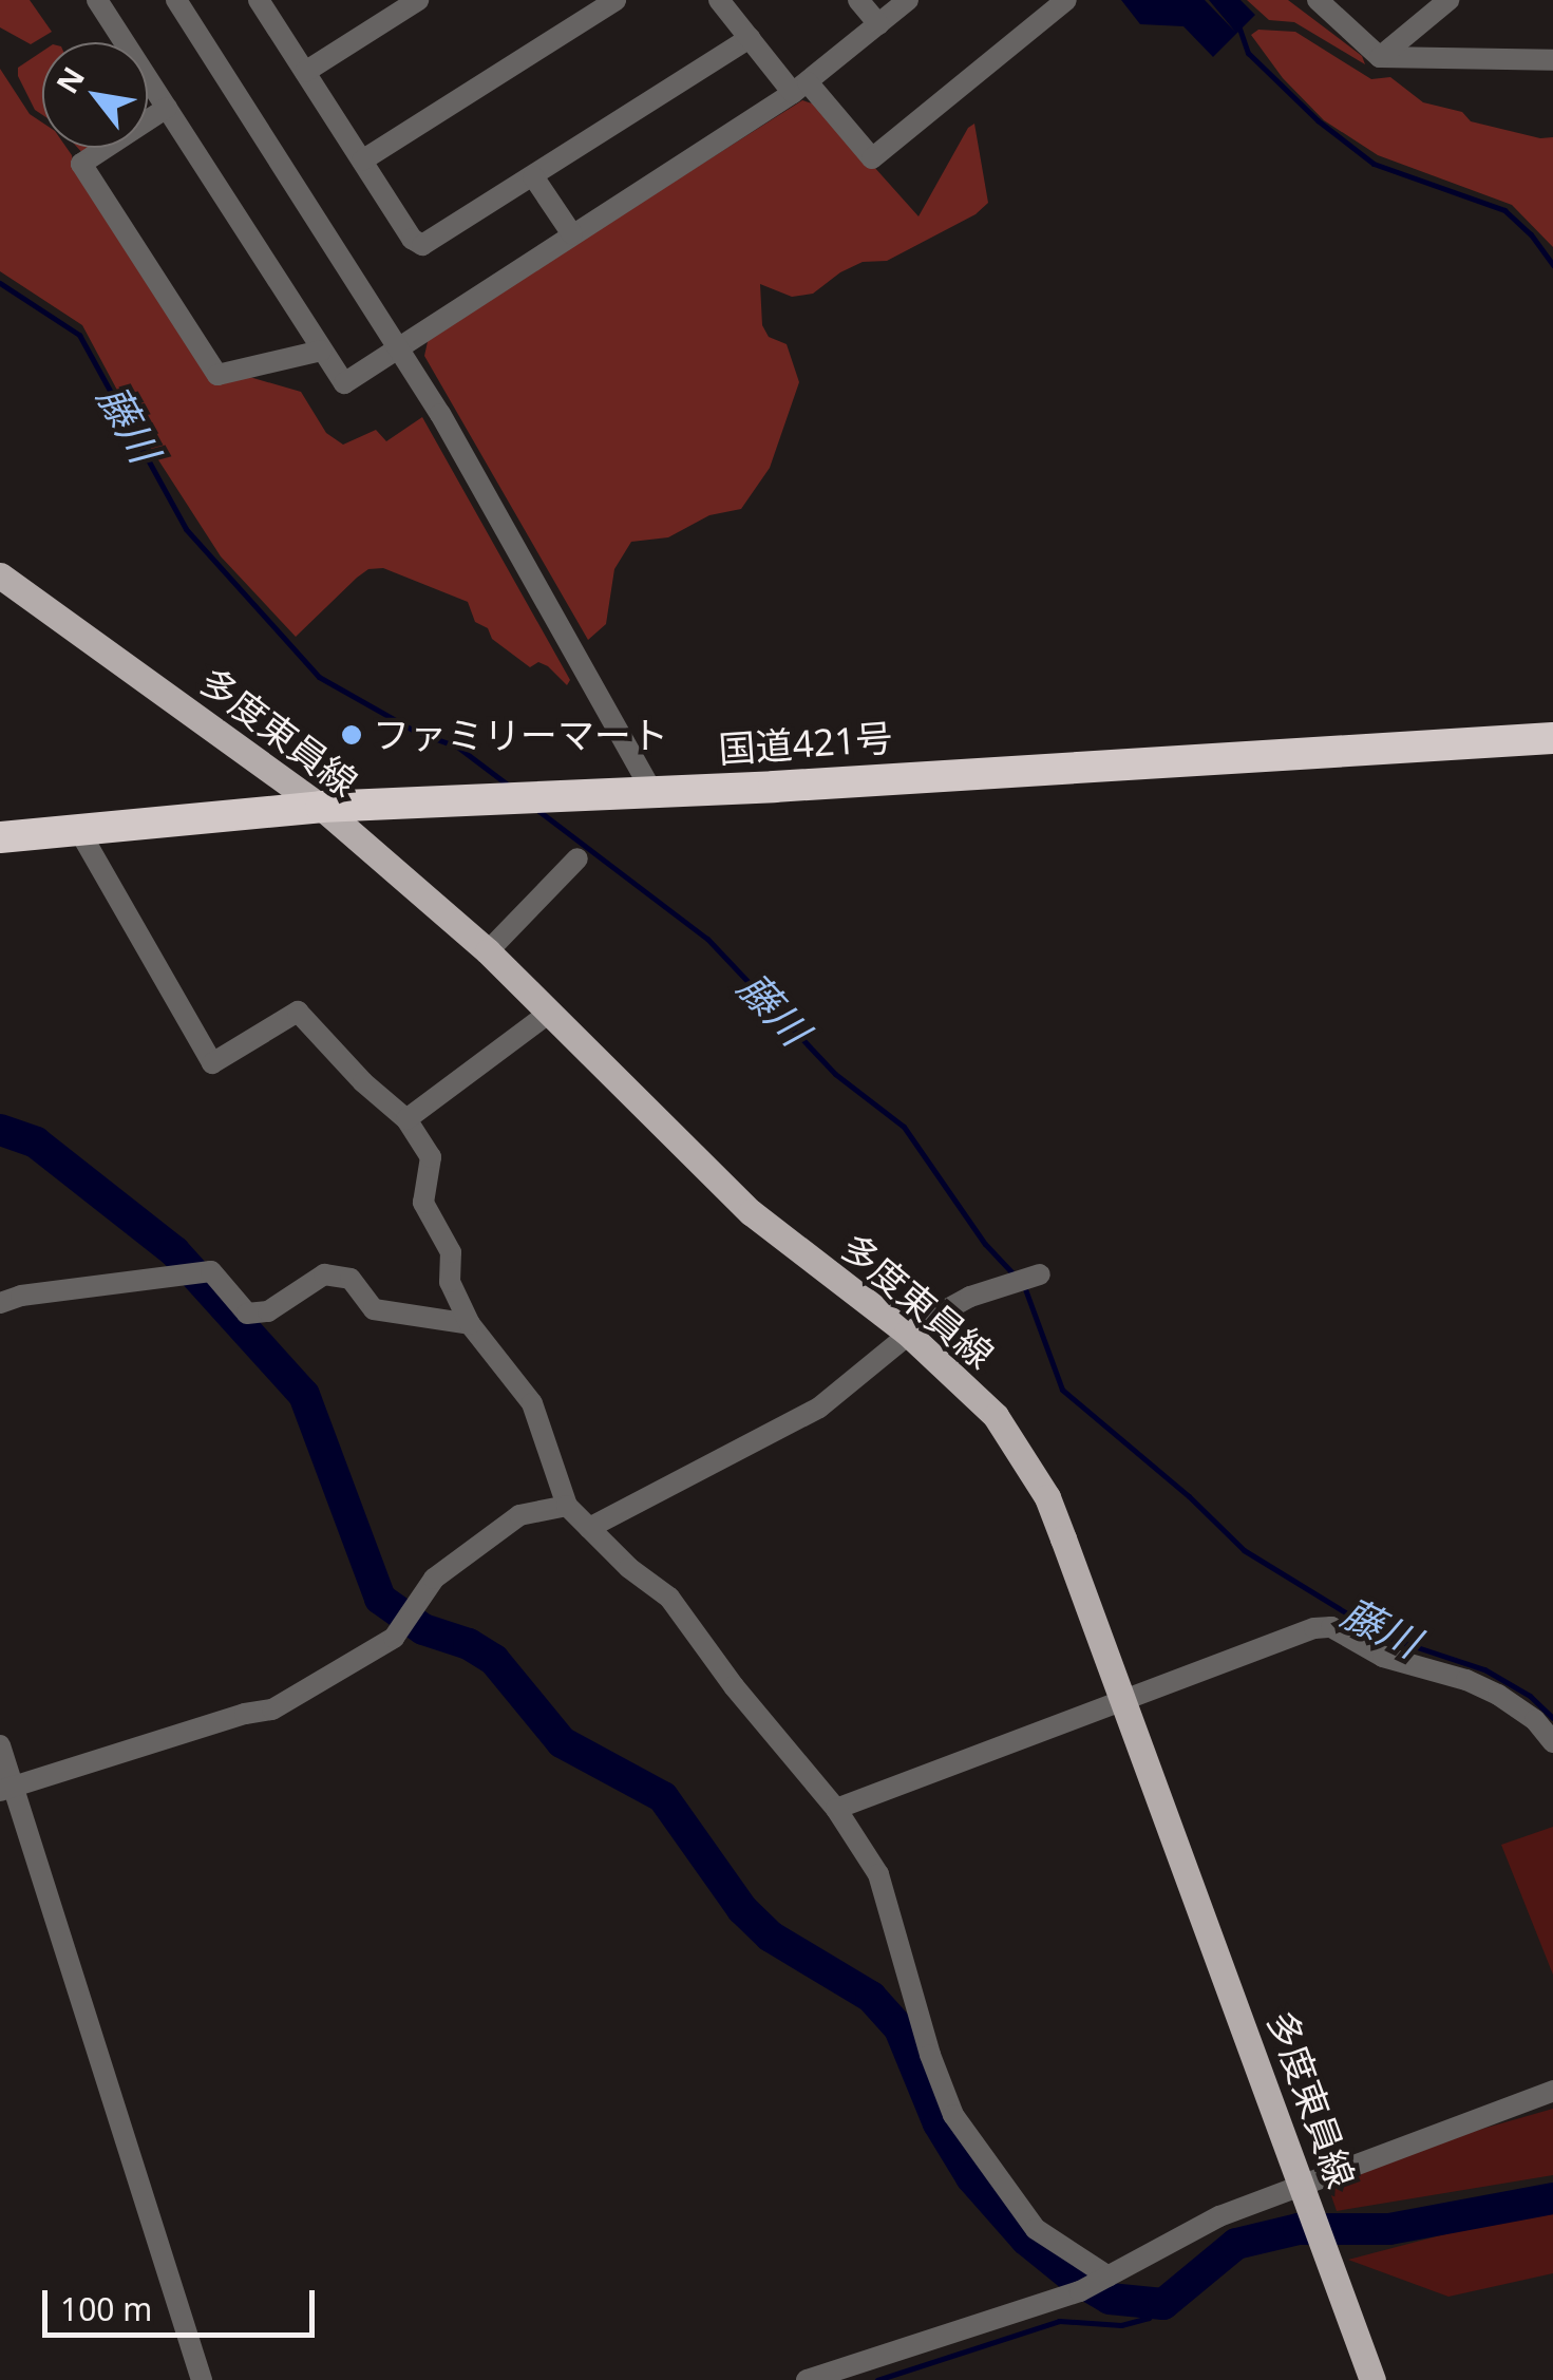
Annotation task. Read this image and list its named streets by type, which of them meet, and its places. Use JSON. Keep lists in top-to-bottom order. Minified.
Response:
{"streets":{"highway":["国道421号"],"main road":["多度東員線"]},"crossings":[["多度東員線","国道421号"]],"water":["藤川"],"places":["ファミリーマート"],"scale_bar":"100 m","north":"top left"}
